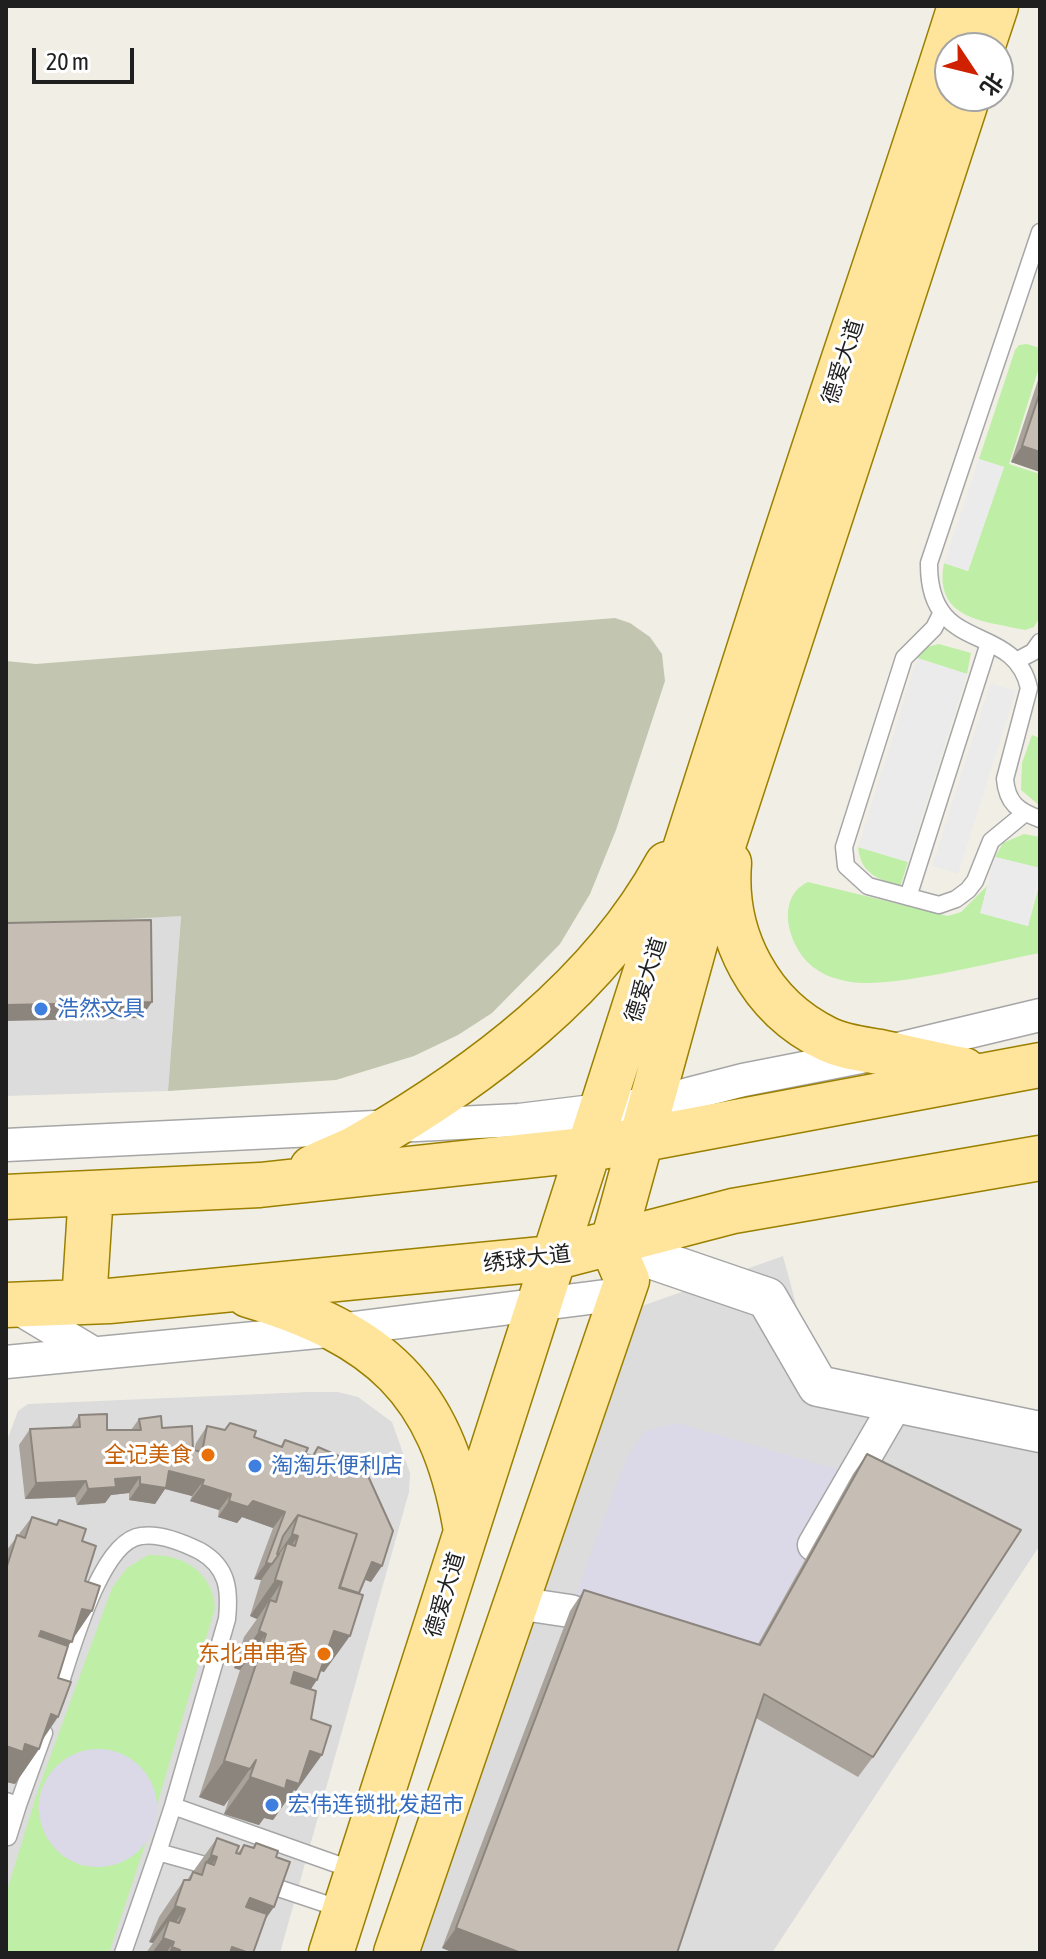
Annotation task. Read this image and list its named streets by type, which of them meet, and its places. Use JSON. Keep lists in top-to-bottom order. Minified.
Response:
{"streets":{"main road":["德爱大道","绣球大道"]},"crossings":[["德爱大道","绣球大道"]],"places":["浩然文具","全记美食","淘淘乐便利店","东北串串香","宏伟连锁批发超市"],"scale_bar":"20 m","north":"bottom right"}
